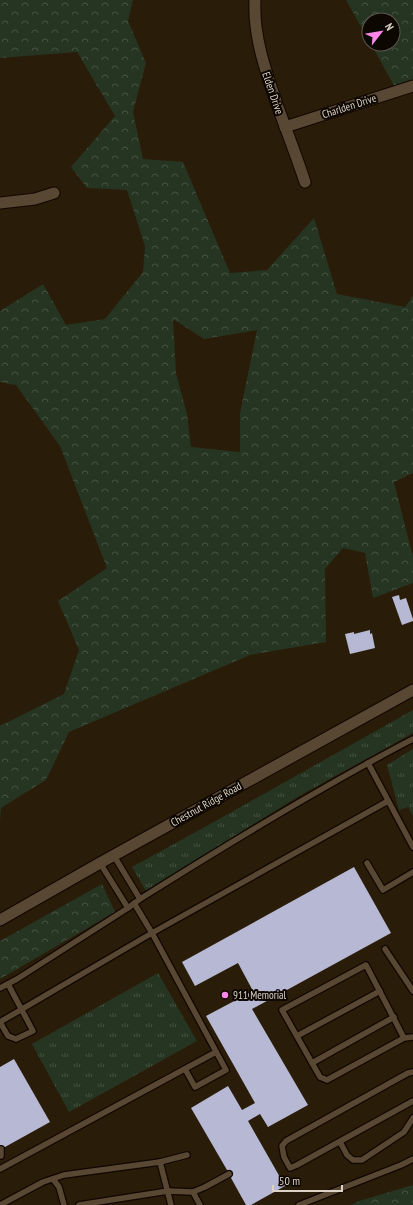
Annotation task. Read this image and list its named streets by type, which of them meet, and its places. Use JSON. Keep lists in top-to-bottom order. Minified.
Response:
{"streets":{"street":["Elden Drive","Charlden Drive","Chestnut Ridge Road"]},"crossings":[["Elden Drive","Charlden Drive"]],"places":["911 Memorial"],"scale_bar":"50 m","north":"top right"}
